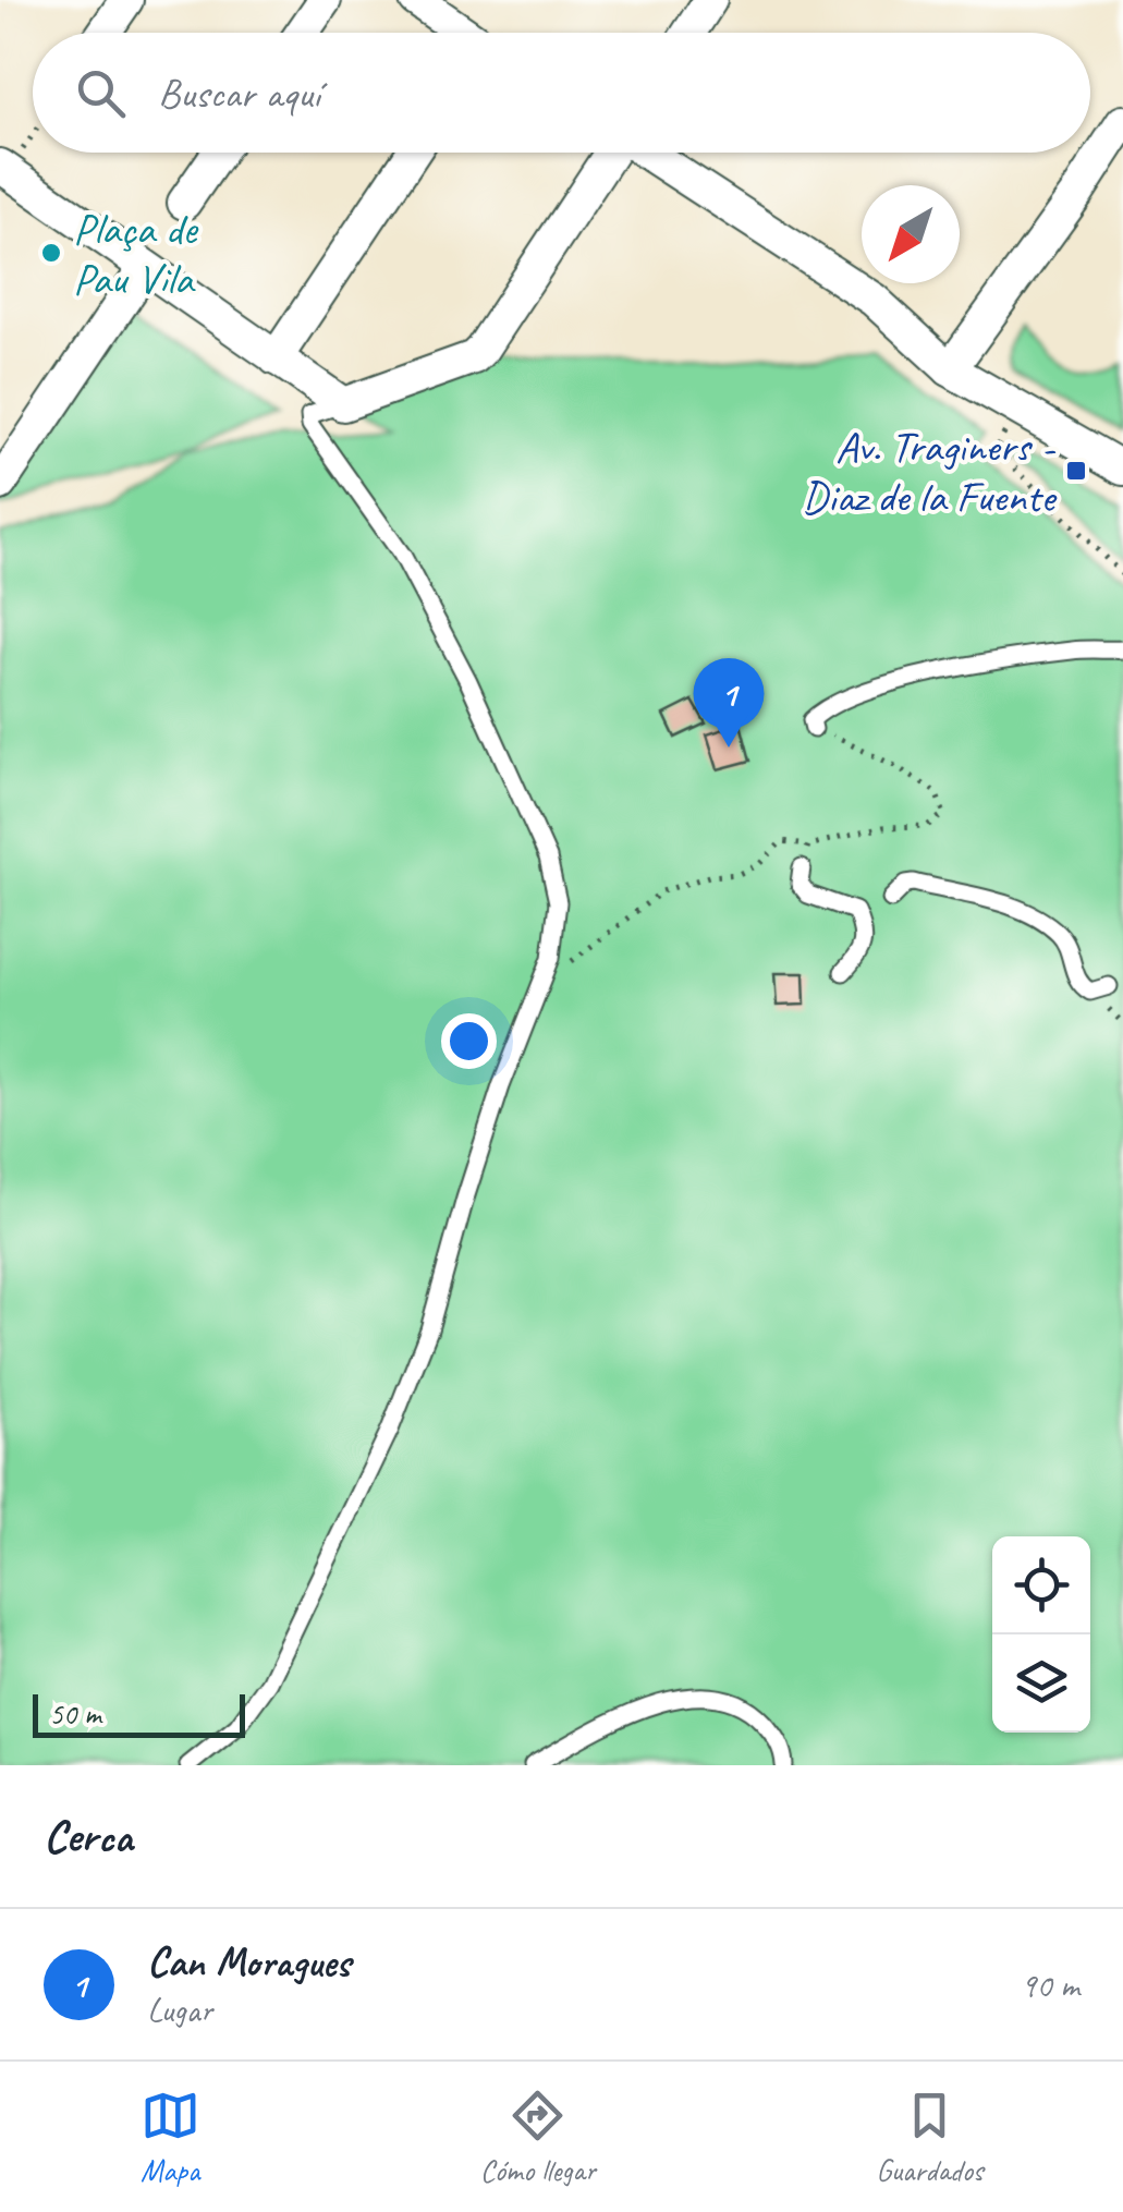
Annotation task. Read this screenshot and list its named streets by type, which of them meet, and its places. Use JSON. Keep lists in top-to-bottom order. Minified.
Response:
{"places":{"other":["Plaça de Pau Vila"],"transit":["Av. Traginers - Diaz de la Fuente"]},"scale_bar":"50 m","north":"bottom left","page":{"search":"Buscar aquí","pins":"1","scale":"50 m","heading":"Cerca","list":[{"mark":"1","name":"Can Moragues","note":"Lugar","value":"90 m"}],"nav":["Mapa","Cómo llegar","Guardados"]}}
